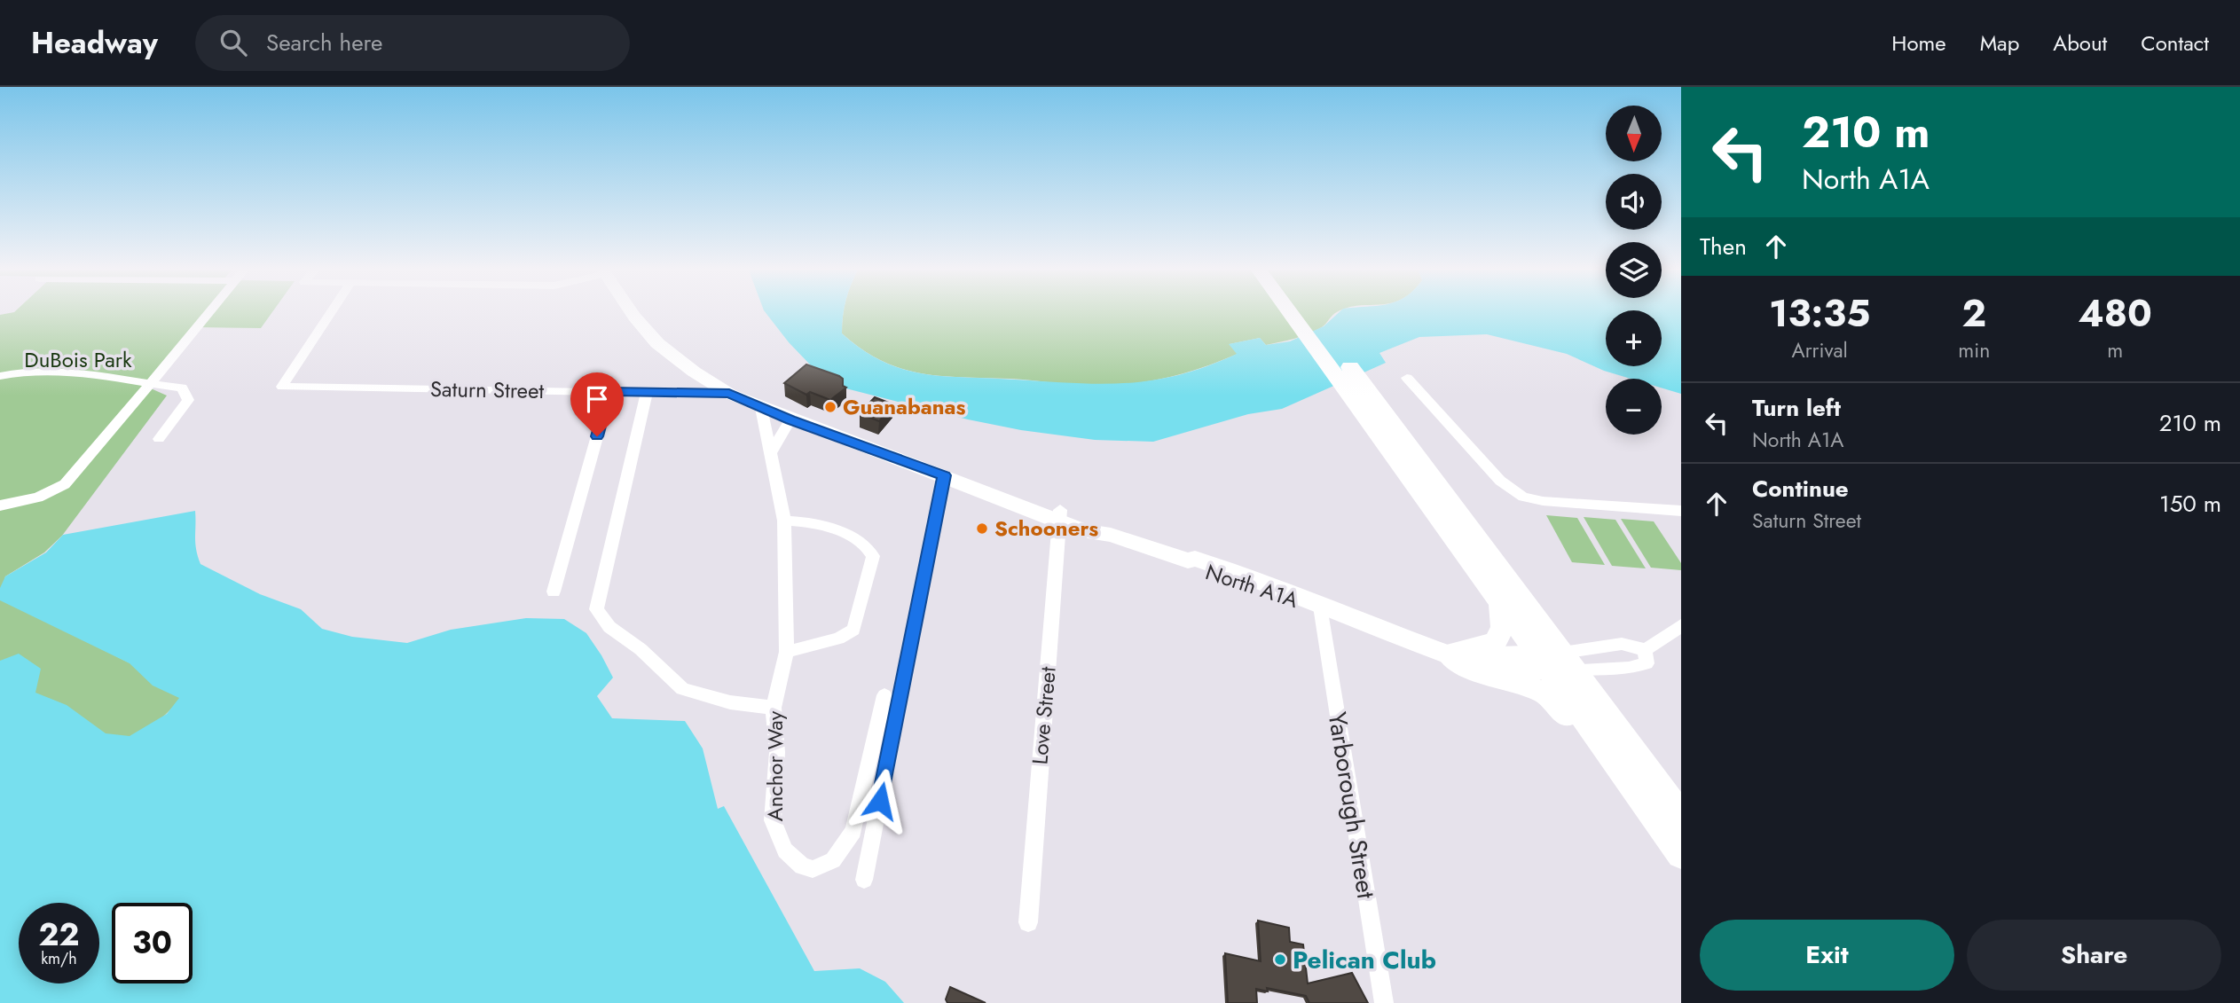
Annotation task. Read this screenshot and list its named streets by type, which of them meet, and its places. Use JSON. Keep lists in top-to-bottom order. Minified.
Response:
{"streets":{"street":["Saturn Street","North A1A","Love Street","Anchor Way","Yarborough Street"]},"crossings":[["Saturn Street","North A1A"],["North A1A","Love Street"],["North A1A","Anchor Way"],["North A1A","Yarborough Street"]],"parks":["DuBois Park"],"places":["Guanabanas","Schooners","Pelican Club"],"north":"bottom","page":{"header":"Headway","search":"Search here","nav":["Home","Map","About","Contact"],"turn":["210 m","North A1A"],"map_buttons":["+","−"],"then":"Then","eta":["13:35","Arrival","2","min","480","m"],"list":[{"name":"Turn left","note":"North A1A","value":"210 m"},{"name":"Continue","note":"Saturn Street","value":"150 m"}],"speed":"22 km/h","limit":"30","buttons":["Exit","Share"]}}
